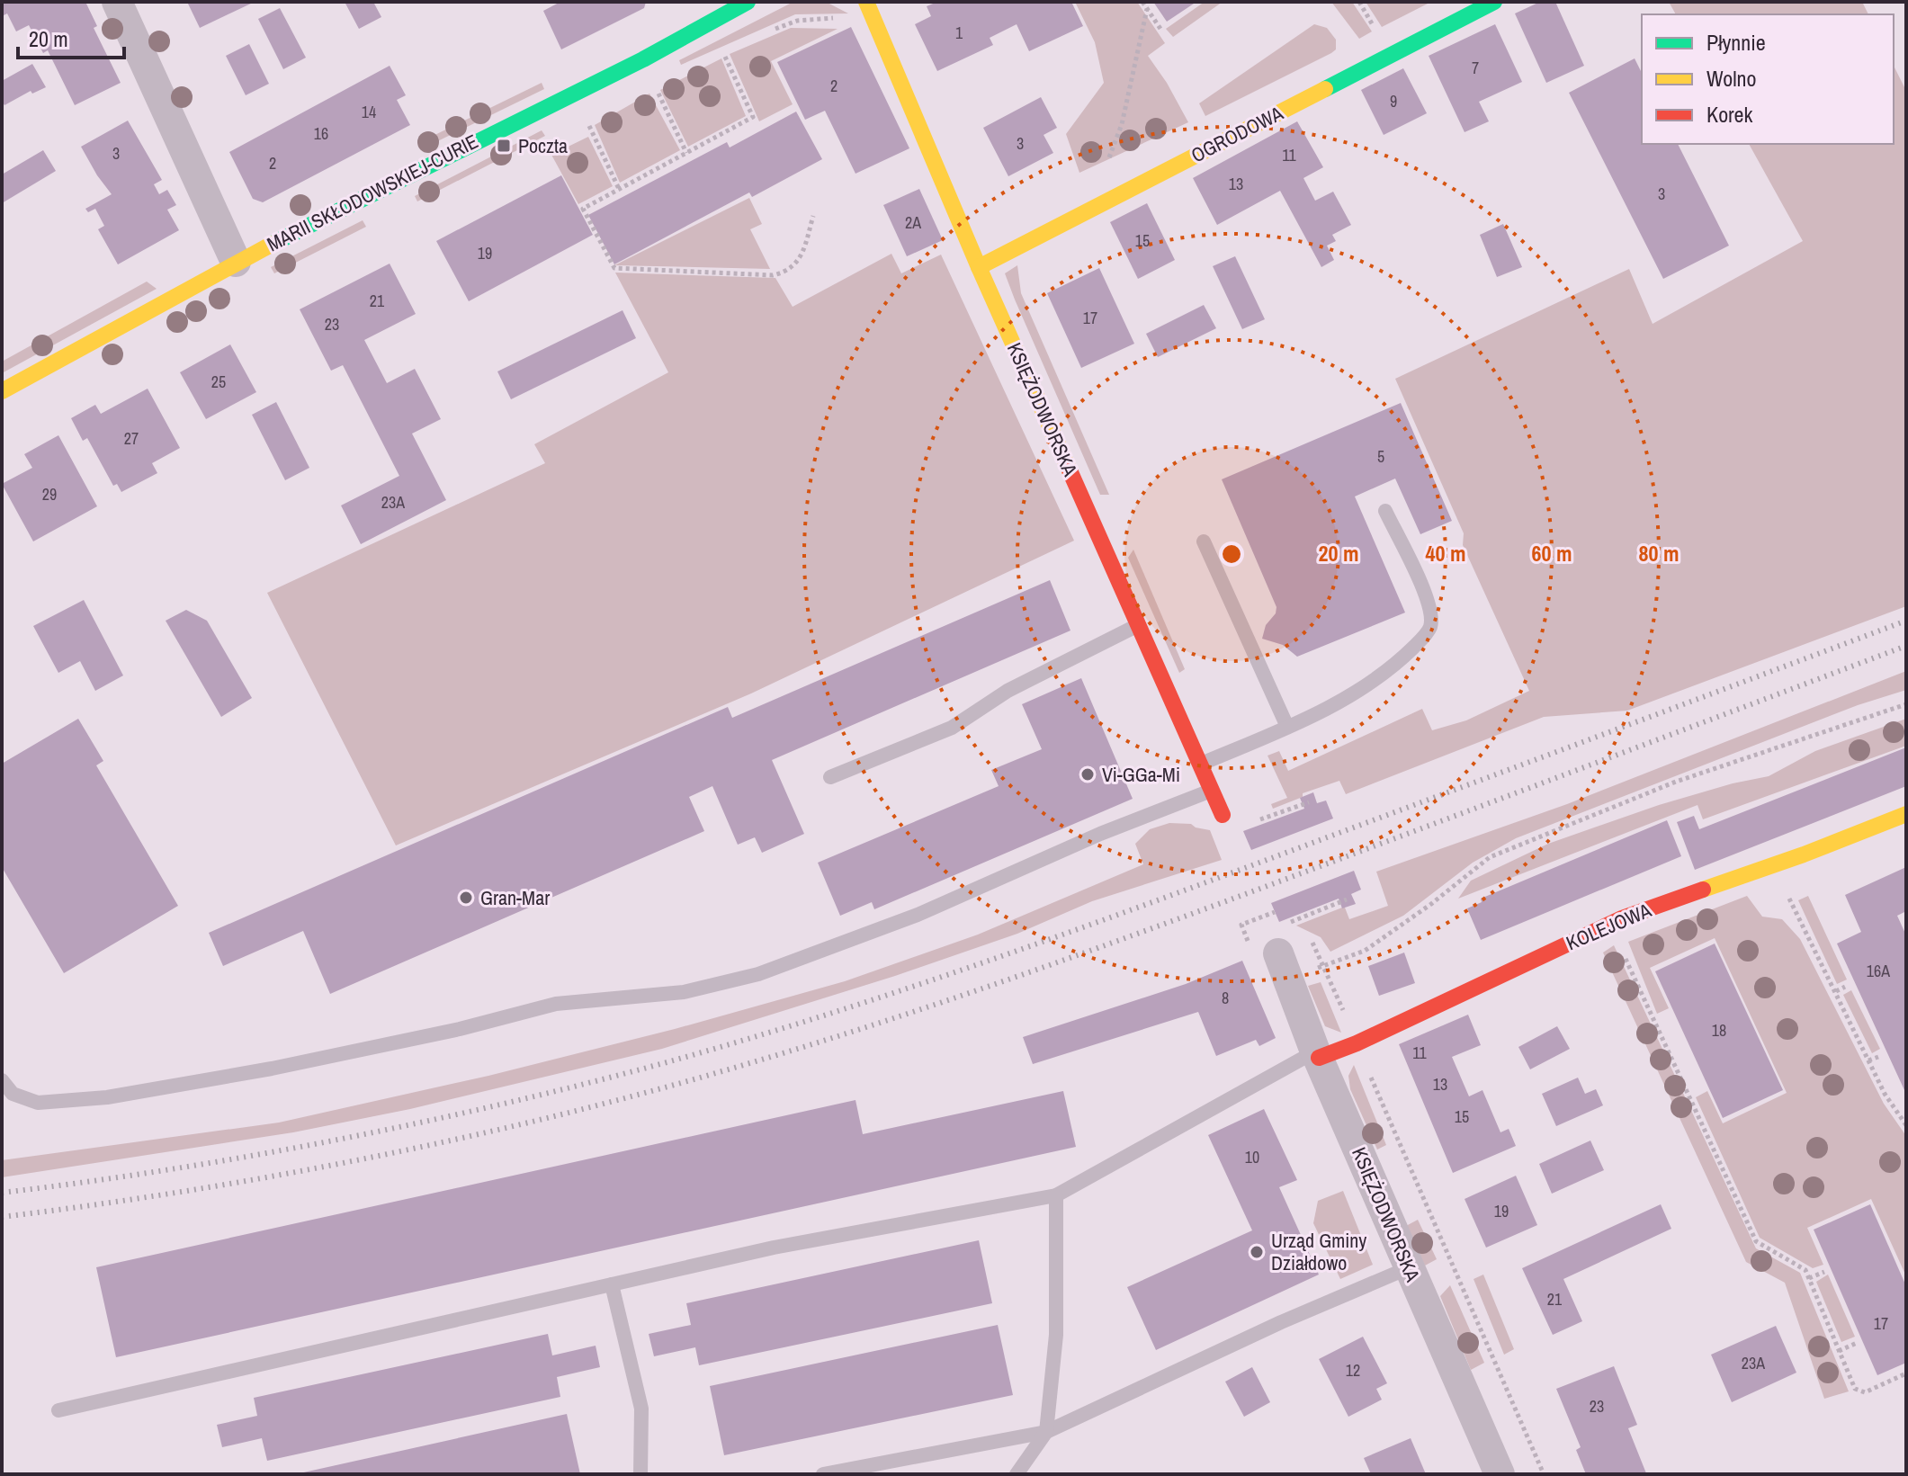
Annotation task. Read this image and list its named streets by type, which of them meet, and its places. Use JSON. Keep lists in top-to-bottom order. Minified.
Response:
{"streets":{"street":["OGRODOWA","MARII SKŁODOWSKIEJ-CURIE","KSIĘŻODWORSKA","KOLEJOWA"]},"crossings":[["OGRODOWA","KSIĘŻODWORSKA"],["KSIĘŻODWORSKA","KOLEJOWA"]],"places":{"transit":["Poczta"],"other":["Vi-GGa-Mi","Gran-Mar","Urząd Gminy Działdowo"]},"house_numbers":["1","7","2","9","14","16","3","3","11","2","13","3","2A","15","19","21","17","23","25","27","5","29","23A","16A","8","18","11","13","15","10","19","21","17","23A","12","23"],"legend":["Płynnie","Wolno","Korek"],"scale_bar":"20 m","rings":["20 m","40 m","60 m","80 m"]}
